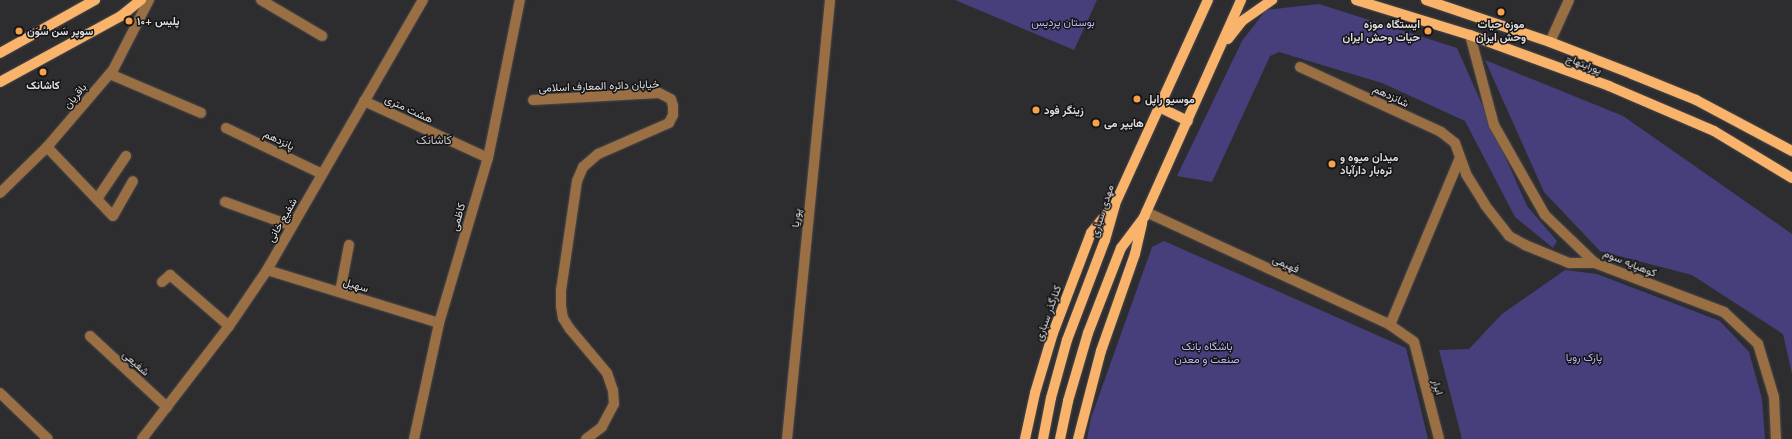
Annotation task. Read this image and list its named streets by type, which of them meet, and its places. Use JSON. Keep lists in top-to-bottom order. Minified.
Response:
{"streets":{"main road":["پورابتهاج","مهدی سباری","کنارگذر سباری"],"street":["خیابان دائره المعارف اسلامی","باقریان","شانزدهم","هشت متری","پانزدهم","کاظمی","پوریا","شفیع خانی","کوهپایه سوم","فهیمی","سهیل","شفیعی","ابرار"]},"crossings":[["پورابتهاج","کوهپایه سوم"],["شانزدهم","کوهپایه سوم"],["هشت متری","کاظمی"],["هشت متری","شفیع خانی"],["پانزدهم","شفیع خانی"],["مهدی سباری","کنارگذر سباری"],["کاظمی","سهیل"],["شفیع خانی","سهیل"],["شفیع خانی","شفیعی"],["فهیمی","ابرار"]],"districts":["کاشانک"],"parks":["بوستان پردیس","باشگاه بانک صنعت و معدن","پارک رویا"],"places":["موزه حیات وحش ایران","پلیس +۱۰","سوپر سَن سُوَن","ایستگاه موزه حیات وحش ایران","کاشانک","موسیو راپل","زینگر فود","هایپر می","میدان میوه و تره‌بار دارآباد"]}
